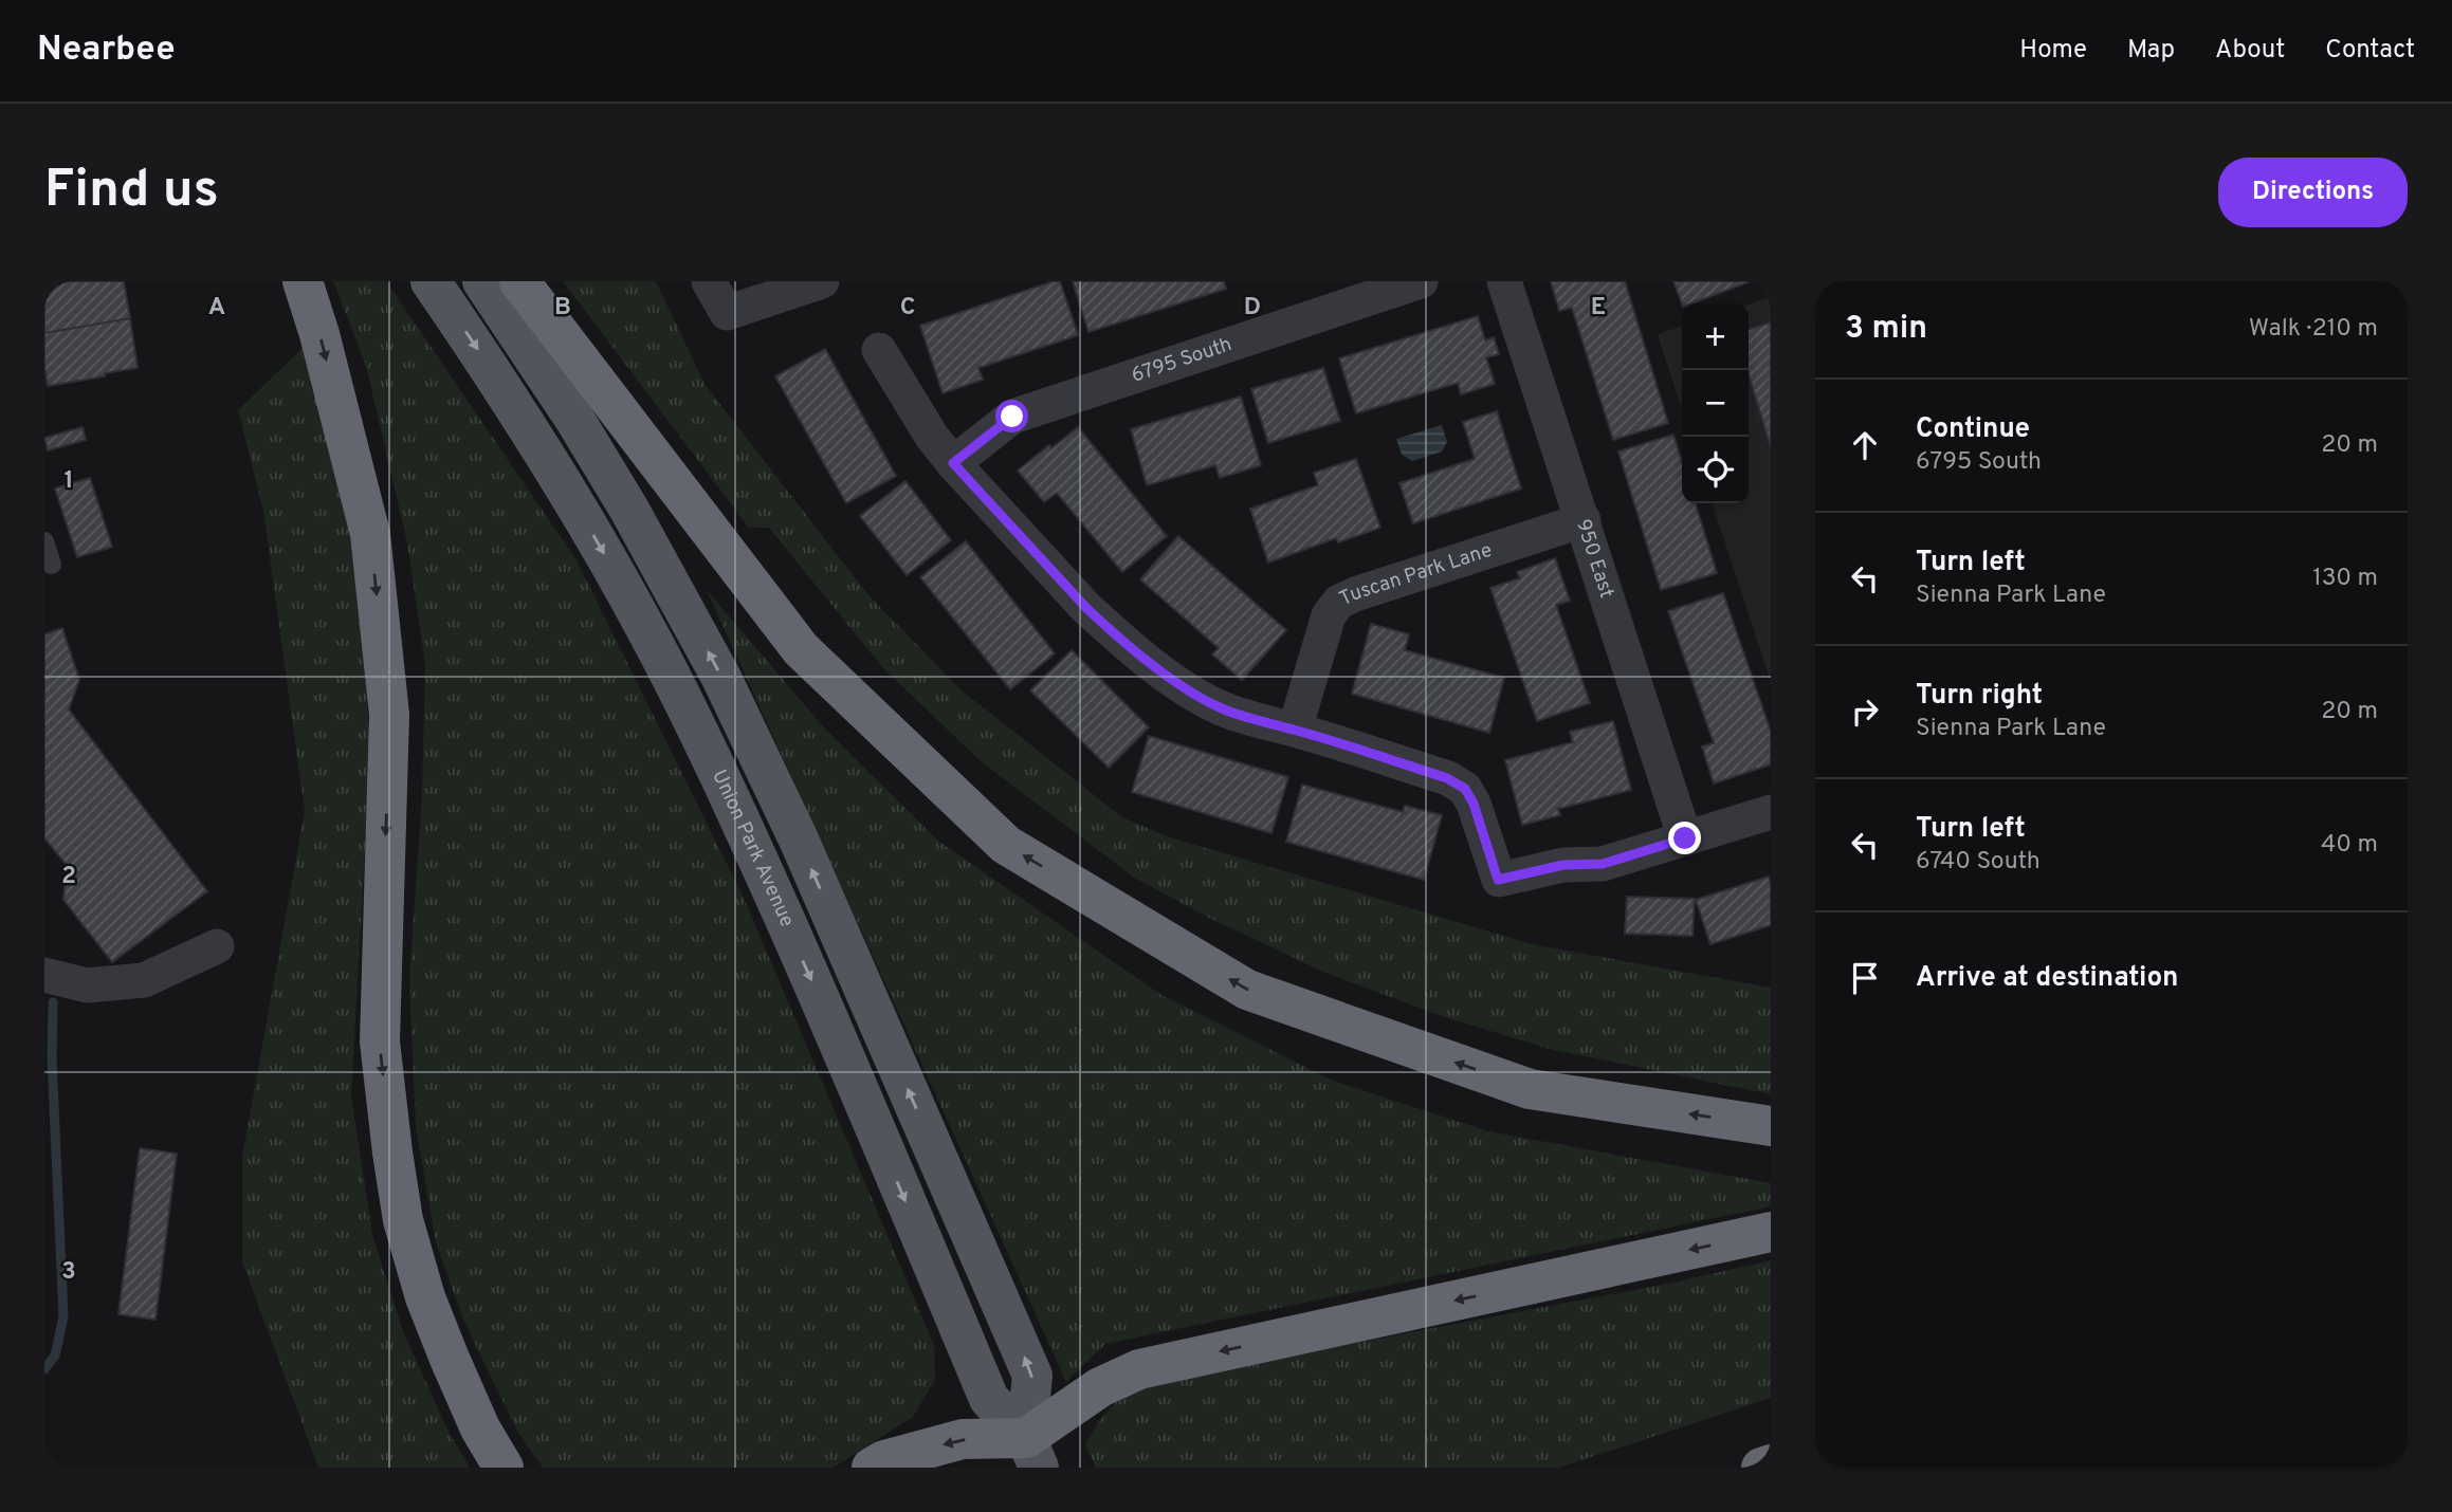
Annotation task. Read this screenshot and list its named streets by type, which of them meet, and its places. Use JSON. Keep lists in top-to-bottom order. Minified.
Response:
{"streets":{"main road":["Union Park Avenue"],"street":["6795 South","950 East","Tuscan Park Lane"]},"crossings":[["950 East","Tuscan Park Lane"]],"page":{"header":"Nearbee","nav":["Home","Map","About","Contact"],"buttons":"Directions","title":"Find us","heading":["3 min","Walk · 210 m"],"map_buttons":["+","−"],"list":[["Continue","6795 South","20 m"],["Turn left","Sienna Park Lane","130 m"],["Turn right","Sienna Park Lane","20 m"],["Turn left","6740 South","40 m"],"Arrive at destination"]},"grid":{"columns":["A","B","C","D","E"],"rows":["1","2","3"]}}
